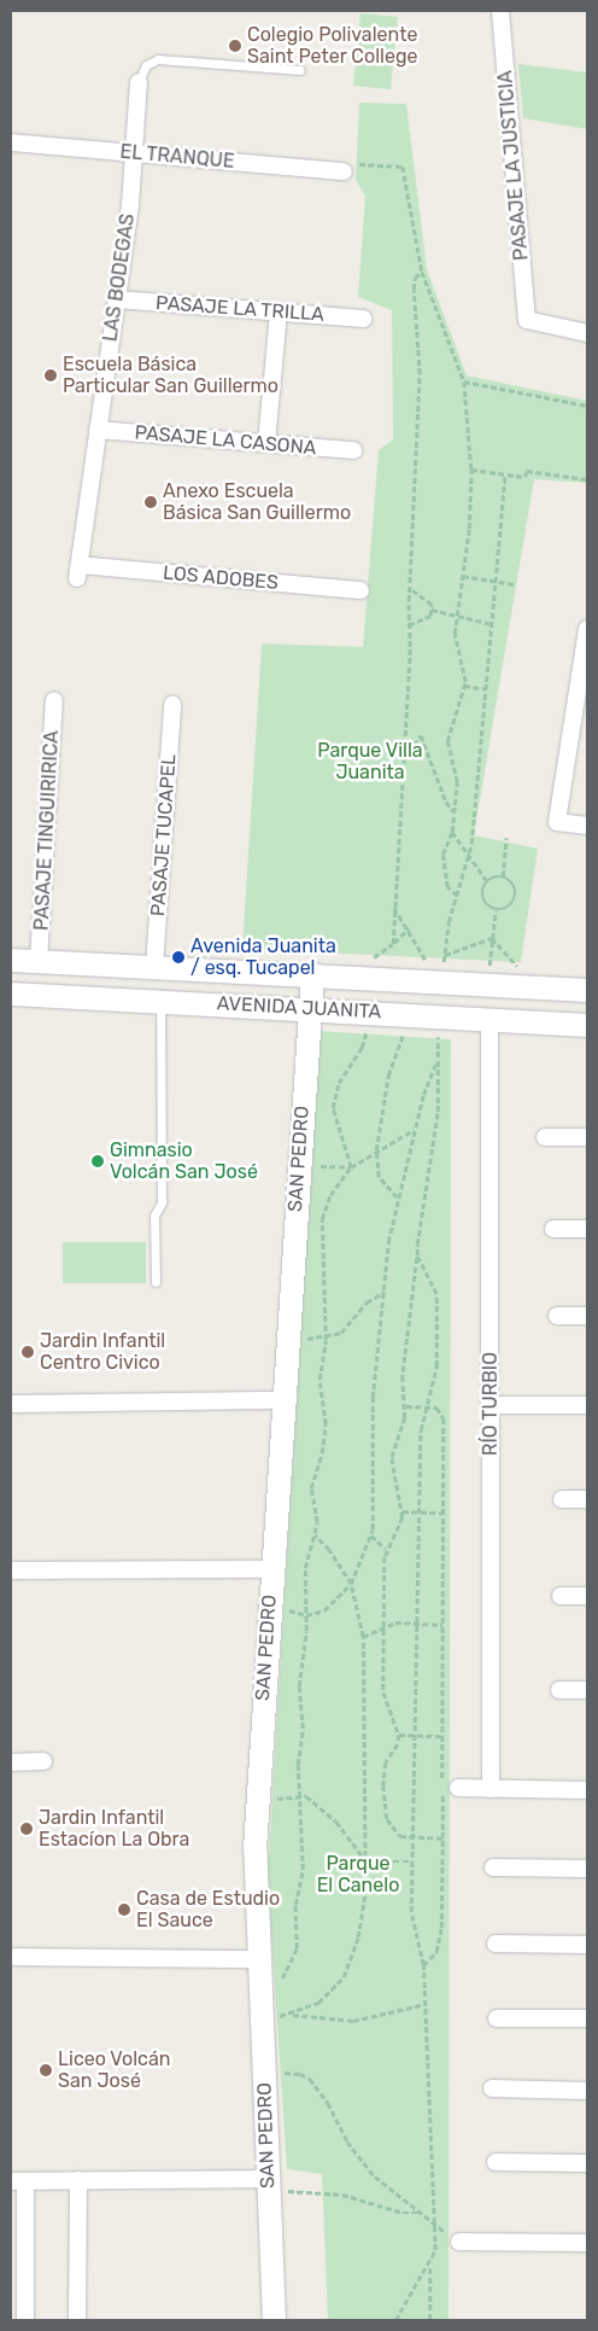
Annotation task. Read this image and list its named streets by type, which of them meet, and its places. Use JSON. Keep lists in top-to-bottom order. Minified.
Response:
{"streets":{"street":["EL TRANQUE","PASAJE LA JUSTICIA","LAS BODEGAS","PASAJE LA TRILLA","PASAJE LA CASONA","LOS ADOBES","PASAJE TINGUIRIRICA","PASAJE TUCAPEL","AVENIDA JUANITA","SAN PEDRO","RÍO TURBIO"]},"crossings":[["EL TRANQUE","LAS BODEGAS"],["LAS BODEGAS","PASAJE LA TRILLA"],["LAS BODEGAS","PASAJE LA CASONA"],["LAS BODEGAS","LOS ADOBES"],["PASAJE TINGUIRIRICA","AVENIDA JUANITA"],["PASAJE TUCAPEL","AVENIDA JUANITA"],["AVENIDA JUANITA","SAN PEDRO"],["AVENIDA JUANITA","RÍO TURBIO"]],"parks":["Parque Villa Juanita","Parque El Canelo"],"places":["Colegio Polivalente Saint Peter College","Escuela Básica Particular San Guillermo","Anexo Escuela Básica San Guillermo","Avenida Juanita / esq. Tucapel","Gimnasio Volcán San José","Jardin Infantil Centro Civico","Jardin Infantil Estacíon La Obra","Casa de Estudio El Sauce","Liceo Volcán San José"]}
